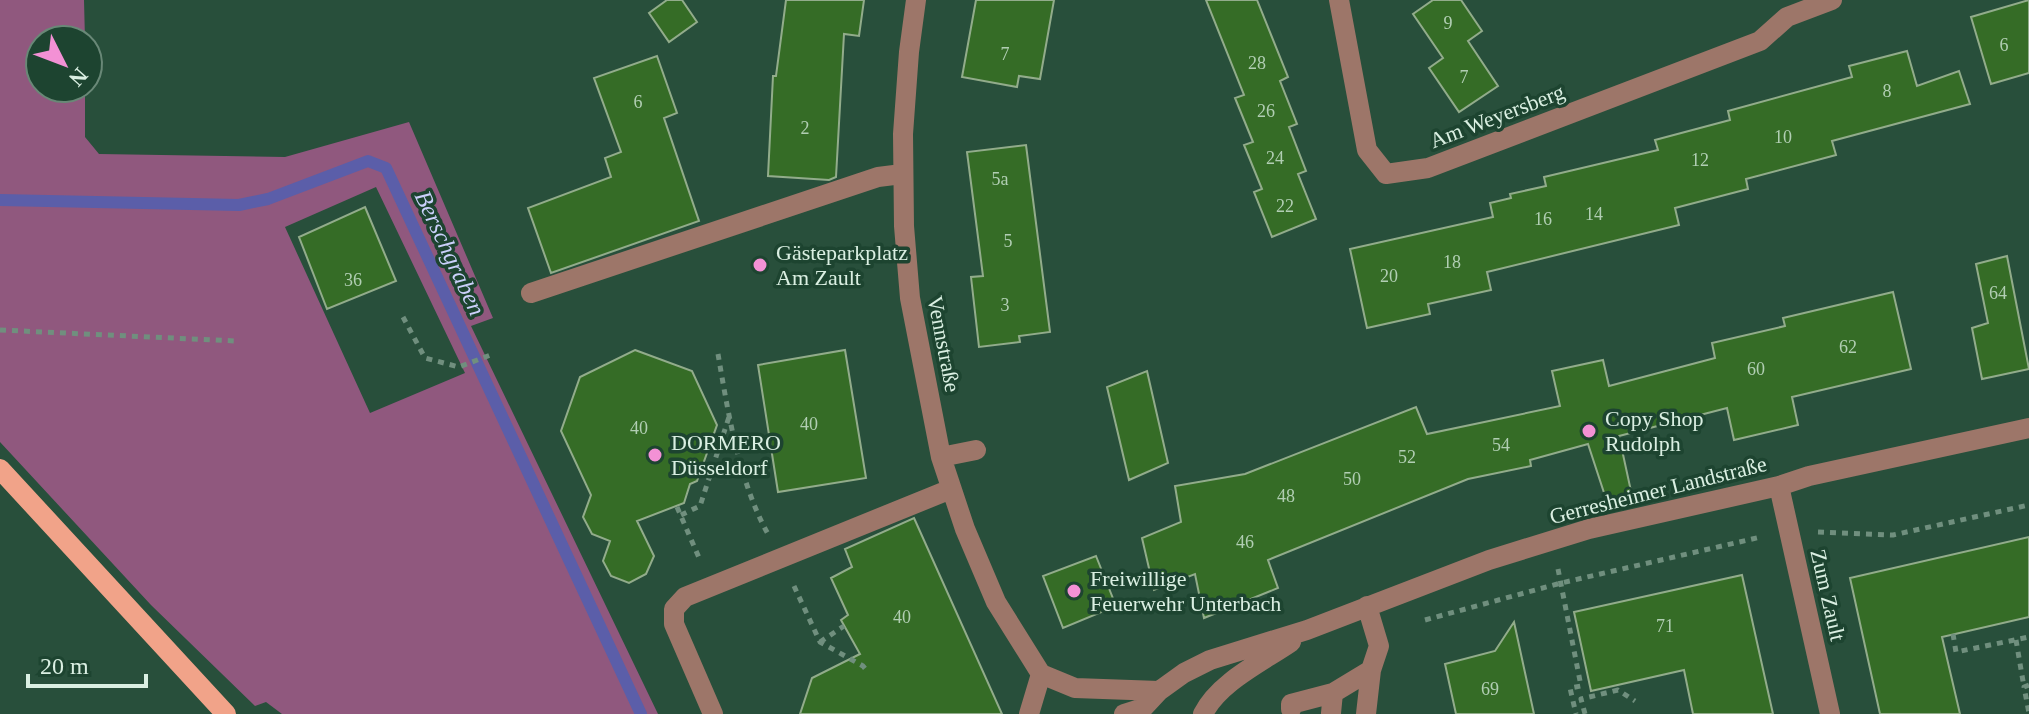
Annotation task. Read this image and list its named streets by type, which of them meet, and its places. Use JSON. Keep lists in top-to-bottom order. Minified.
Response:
{"streets":{"street":["Am Weyersberg","Vennstraße","Gerresheimer Landstraße","Zum Zault"]},"crossings":[["Gerresheimer Landstraße","Zum Zault"]],"water":["Berschgraben"],"places":["Gästeparkplatz Am Zault","Copy Shop Rudolph","DORMERO Düsseldorf","Freiwillige Feuerwehr Unterbach"],"house_numbers":["9","6","7","28","7","8","6","26","2","10","24","12","5a","22","14","16","5","18","20","36","64","3","62","60","40","40","54","52","50","48","46","40","71","69"],"scale_bar":"20 m","north":"bottom right"}
